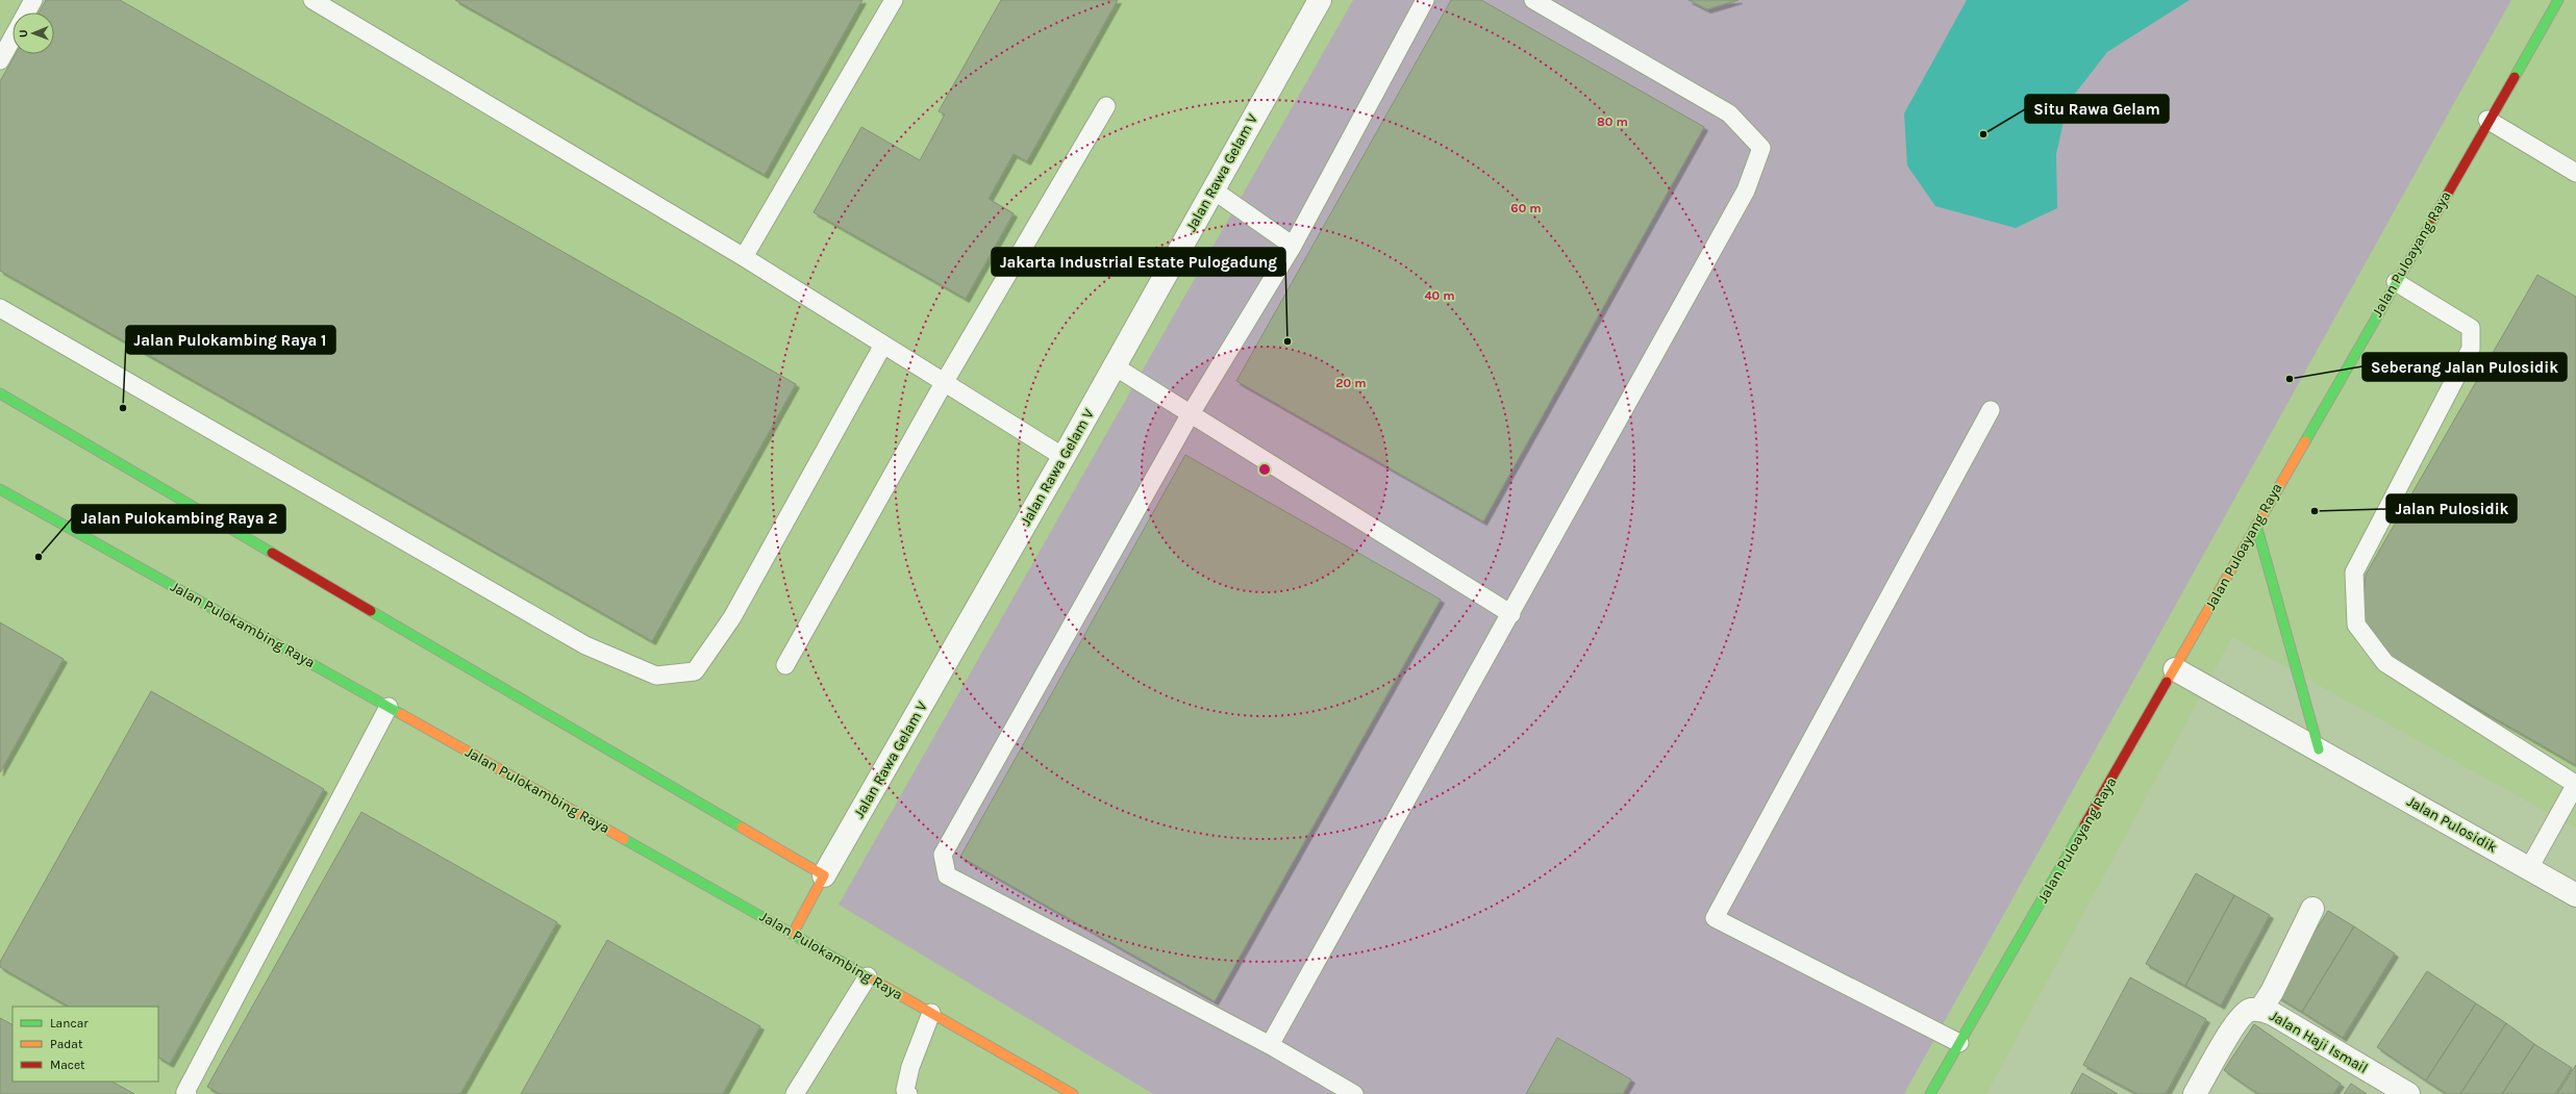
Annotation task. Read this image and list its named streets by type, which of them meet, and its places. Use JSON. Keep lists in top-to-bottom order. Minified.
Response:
{"streets":{"street":["Jalan Rawa Gelam V","Jalan Puloayang Raya","Jalan Pulokambing Raya","Jalan Pulosidik","Jalan Haji Ismail"]},"crossings":[["Jalan Rawa Gelam V","Jalan Pulokambing Raya"],["Jalan Puloayang Raya","Jalan Pulosidik"]],"places":["Situ Rawa Gelam","Jakarta Industrial Estate Pulogadung","Seberang Jalan Pulosidik","Jalan Pulokambing Raya 1","Jalan Pulosidik","Jalan Pulokambing Raya 2"],"legend":["Lancar","Padat","Macet"],"north":"left","rings":["80 m","60 m","40 m","20 m"]}
